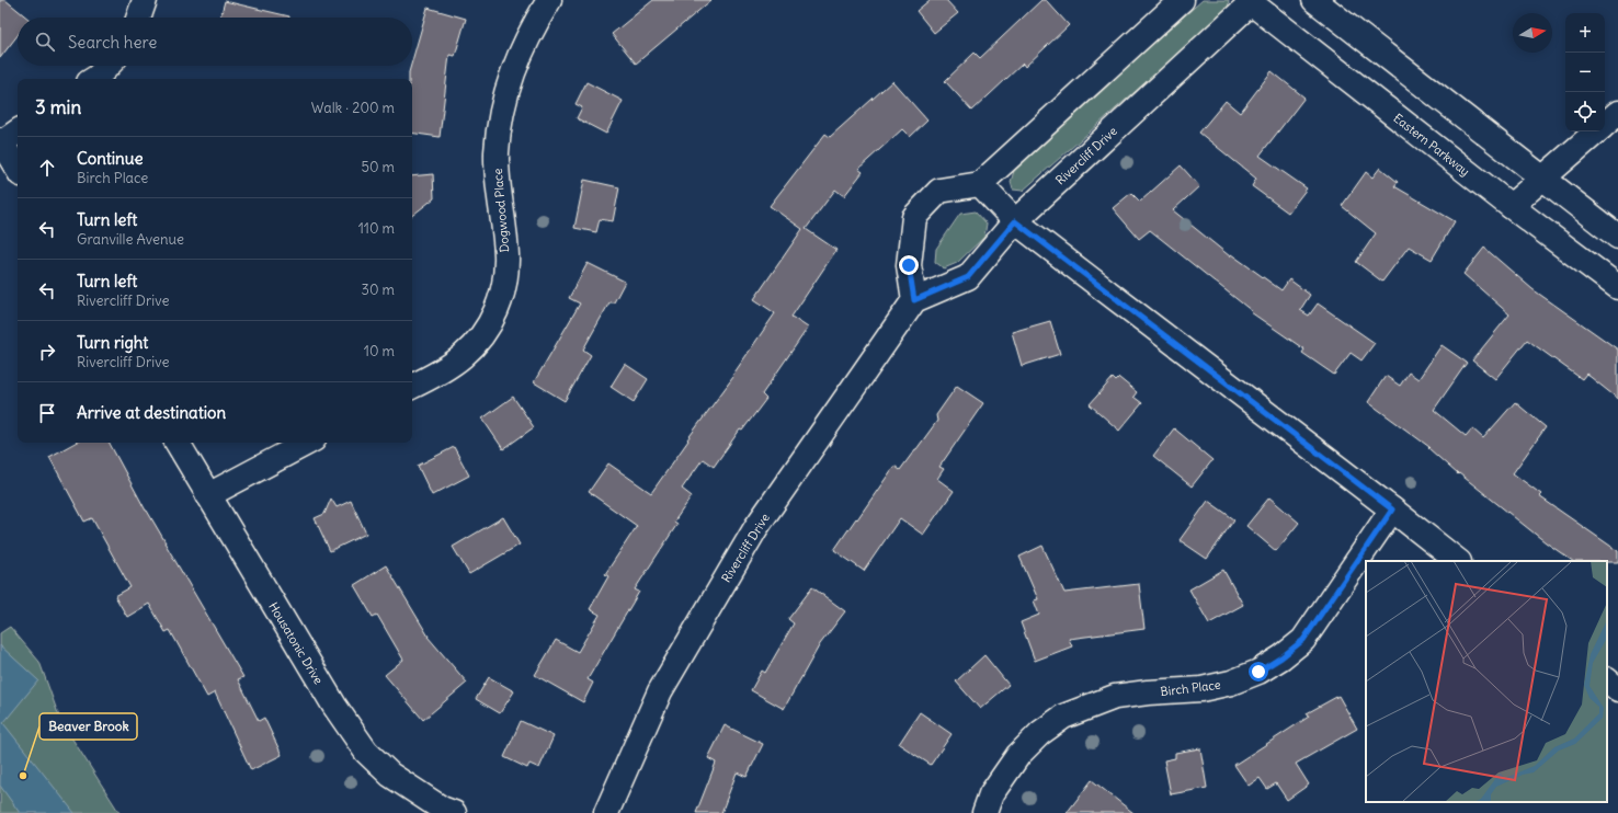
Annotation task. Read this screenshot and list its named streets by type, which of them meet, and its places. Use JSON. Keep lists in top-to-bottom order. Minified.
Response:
{"streets":{"street":["Eastern Parkway","Rivercliff Drive","Dogwood Place","Housatonic Drive","Birch Place"]},"crossings":[["Eastern Parkway","Rivercliff Drive"]],"places":["Beaver Brook"],"north":"right","page":{"map_buttons":["+","−"],"search":"Search here","heading":["3 min","Walk · 200 m"],"list":[["Continue","Birch Place","50 m"],["Turn left","Granville Avenue","110 m"],["Turn left","Rivercliff Drive","30 m"],["Turn right","Rivercliff Drive","10 m"],"Arrive at destination"]}}
